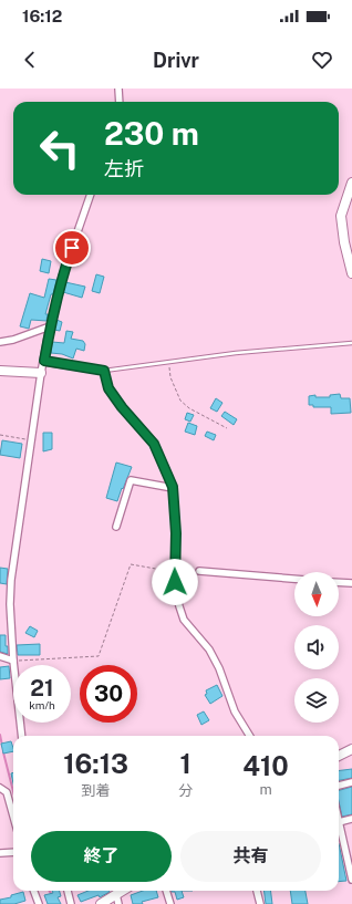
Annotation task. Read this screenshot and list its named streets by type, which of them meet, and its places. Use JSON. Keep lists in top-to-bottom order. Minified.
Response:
{"north":"bottom","page":{"status":"16:12","header":"Drivr","turn":["230 m","左折"],"speed":"21 km/h","limit":"30","eta":["16:13","到着","1","分","410","m"],"buttons":["終了","共有"]}}
